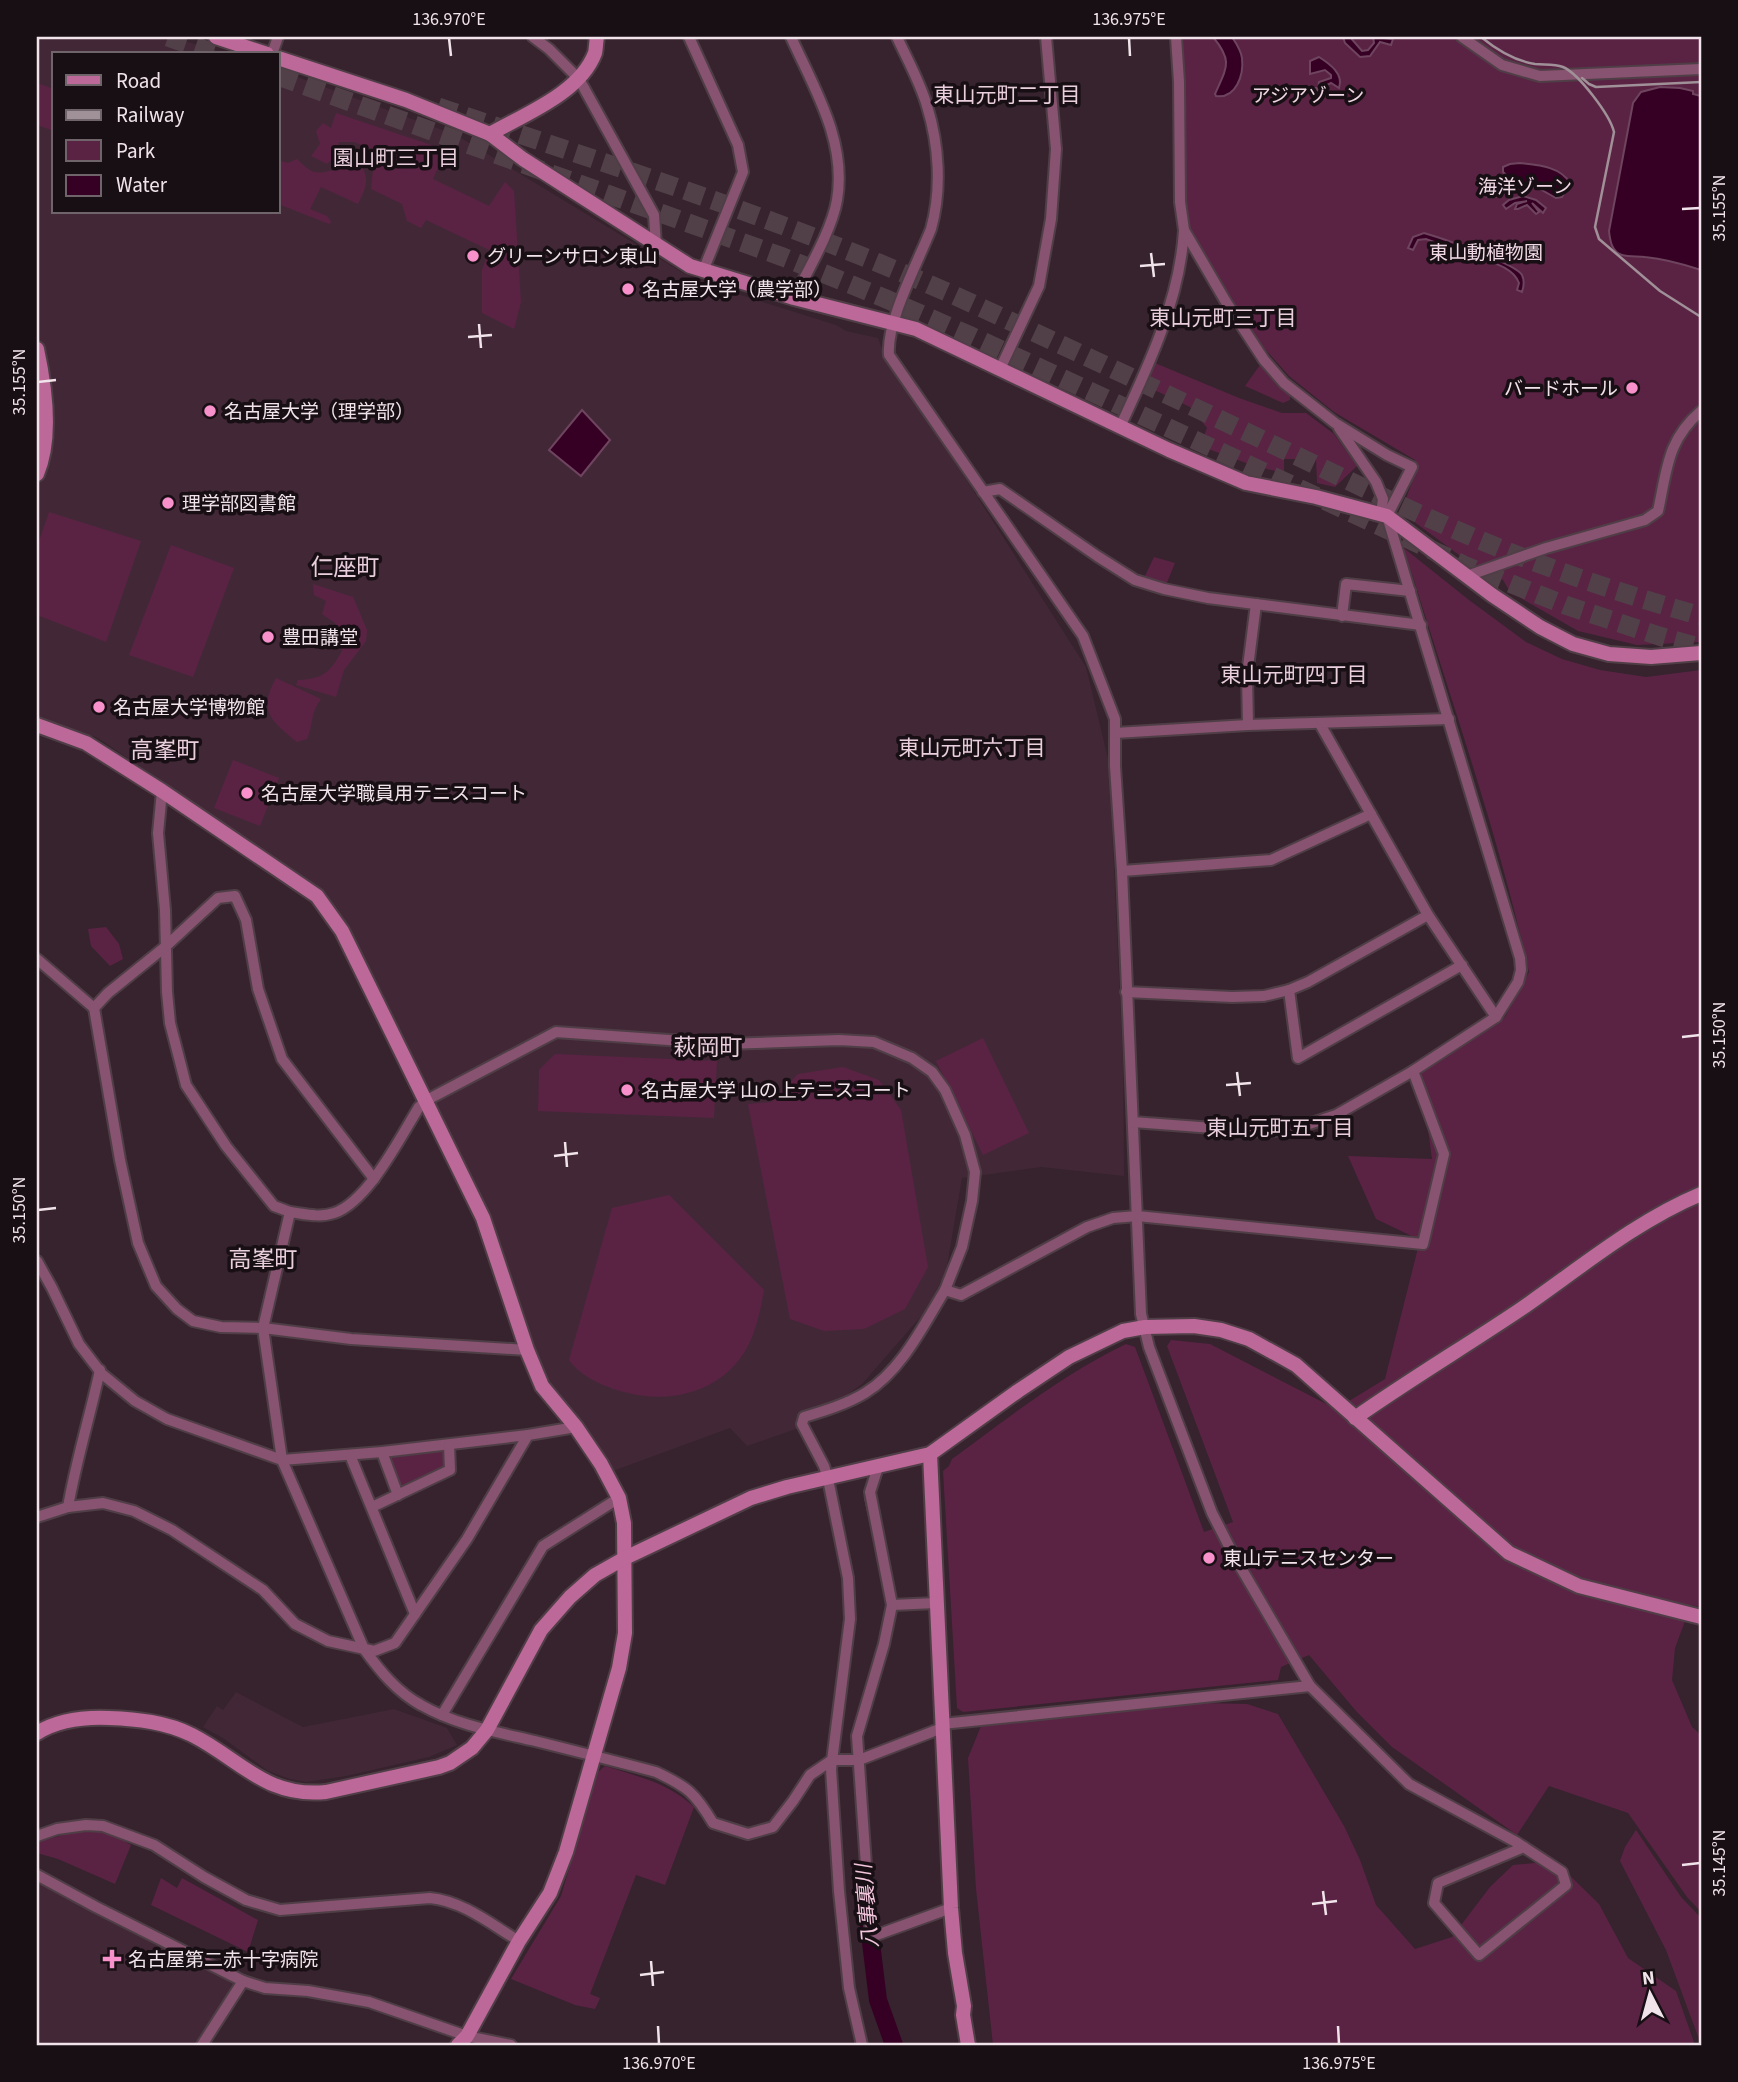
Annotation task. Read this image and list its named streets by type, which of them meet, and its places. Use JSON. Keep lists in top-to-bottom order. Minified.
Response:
{"districts":["東山元町二丁目","園山町三丁目","東山元町三丁目","仁座町","東山元町四丁目","東山元町六丁目","高峯町","萩岡町","東山元町五丁目","高峯町"],"water":["八事裏川"],"parks":["アジアゾーン","海洋ゾーン","東山動植物園"],"places":{"other":["グリーンサロン東山","名古屋大学（農学部）","バードホール","名古屋大学（理学部）","理学部図書館","豊田講堂","名古屋大学博物館","名古屋大学職員用テニスコート","名古屋大学 山の上テニスコート","東山テニスセンター"],"health":["名古屋第二赤十字病院"]},"legend":["Road","Railway","Park","Water"],"north":"top","coordinates":["136.970°E","136.975°E","35.155°N","35.150°N","35.145°N"]}
